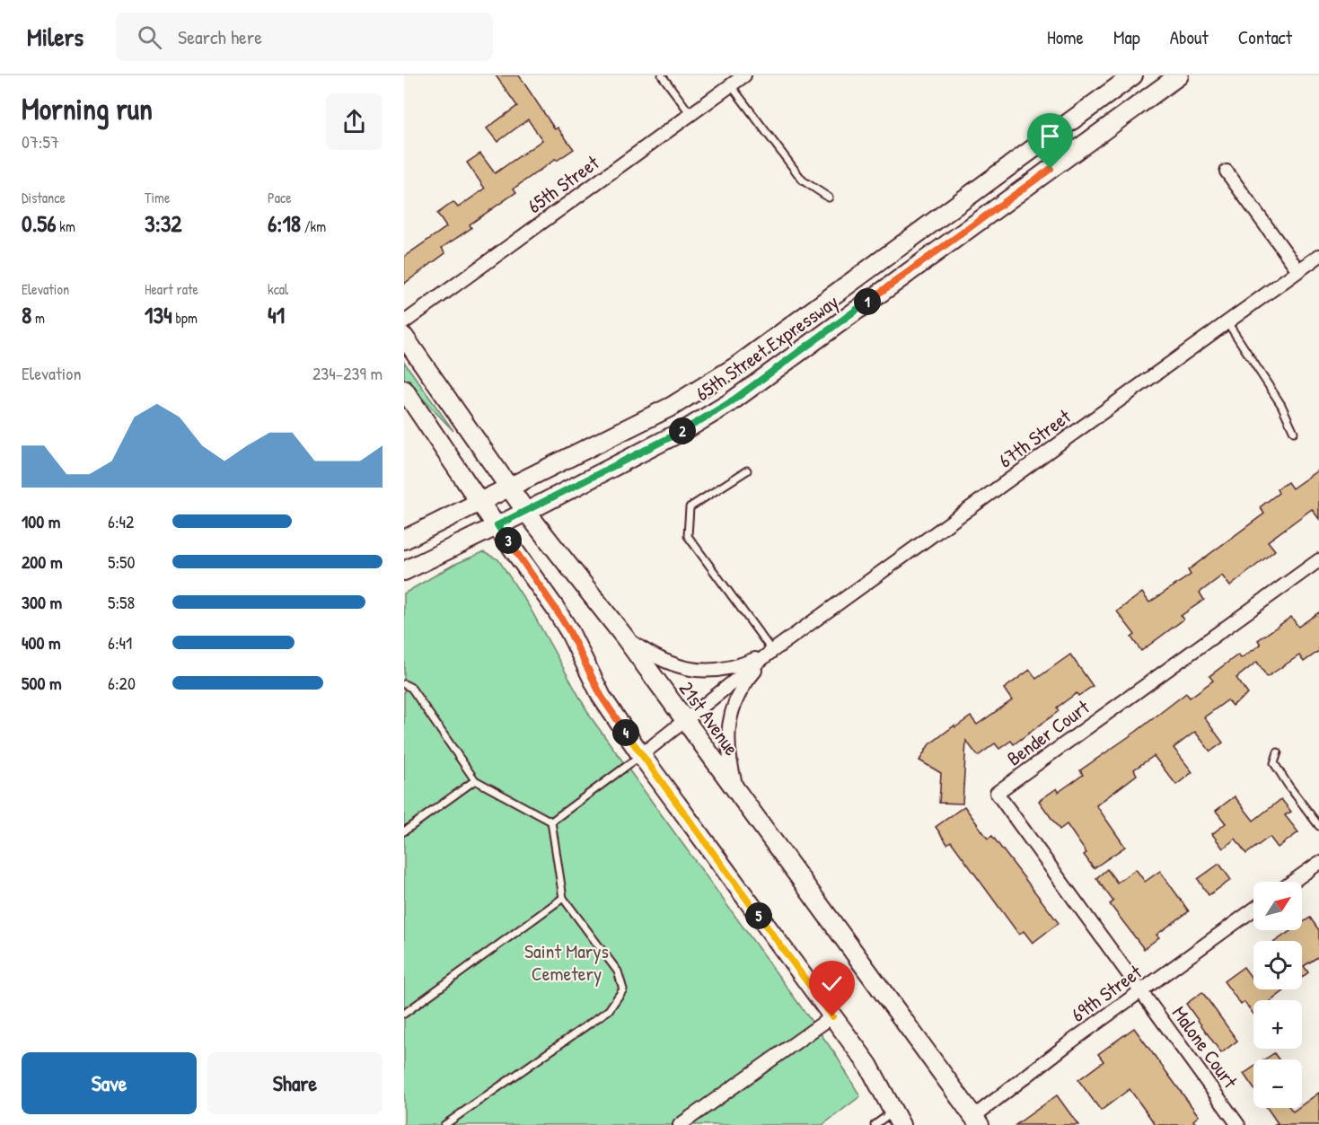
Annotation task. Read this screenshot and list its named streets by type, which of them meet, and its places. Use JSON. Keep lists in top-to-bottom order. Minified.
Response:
{"streets":{"street":["65th Street","65th Street Expressway","67th Street","21st Avenue","Bender Court","69th Street","Malone Court"]},"crossings":[["65th Street Expressway","21st Avenue"],["67th Street","21st Avenue"],["21st Avenue","69th Street"],["Bender Court","69th Street"],["Bender Court","Malone Court"],["69th Street","Malone Court"]],"parks":["Saint Marys Cemetery"],"north":"top right","page":{"header":"Milers","search":"Search here","nav":["Home","Map","About","Contact"],"heading":["Morning run","07:57"],"stats":[["Distance","0.56 km"],["Time","3:32"],["Pace","6:18 /km"],["Elevation","8 m"],["Heart rate","134 bpm"],["kcal","41"]],"pins":["1","2","3","4","5"],"chart":["Elevation","234–239 m"],"list":[{"name":"100 m","note":"6:42"},{"name":"200 m","note":"5:50"},{"name":"300 m","note":"5:58"},{"name":"400 m","note":"6:41"},{"name":"500 m","note":"6:20"}],"map_buttons":["+","−"],"buttons":["Save","Share"]}}
